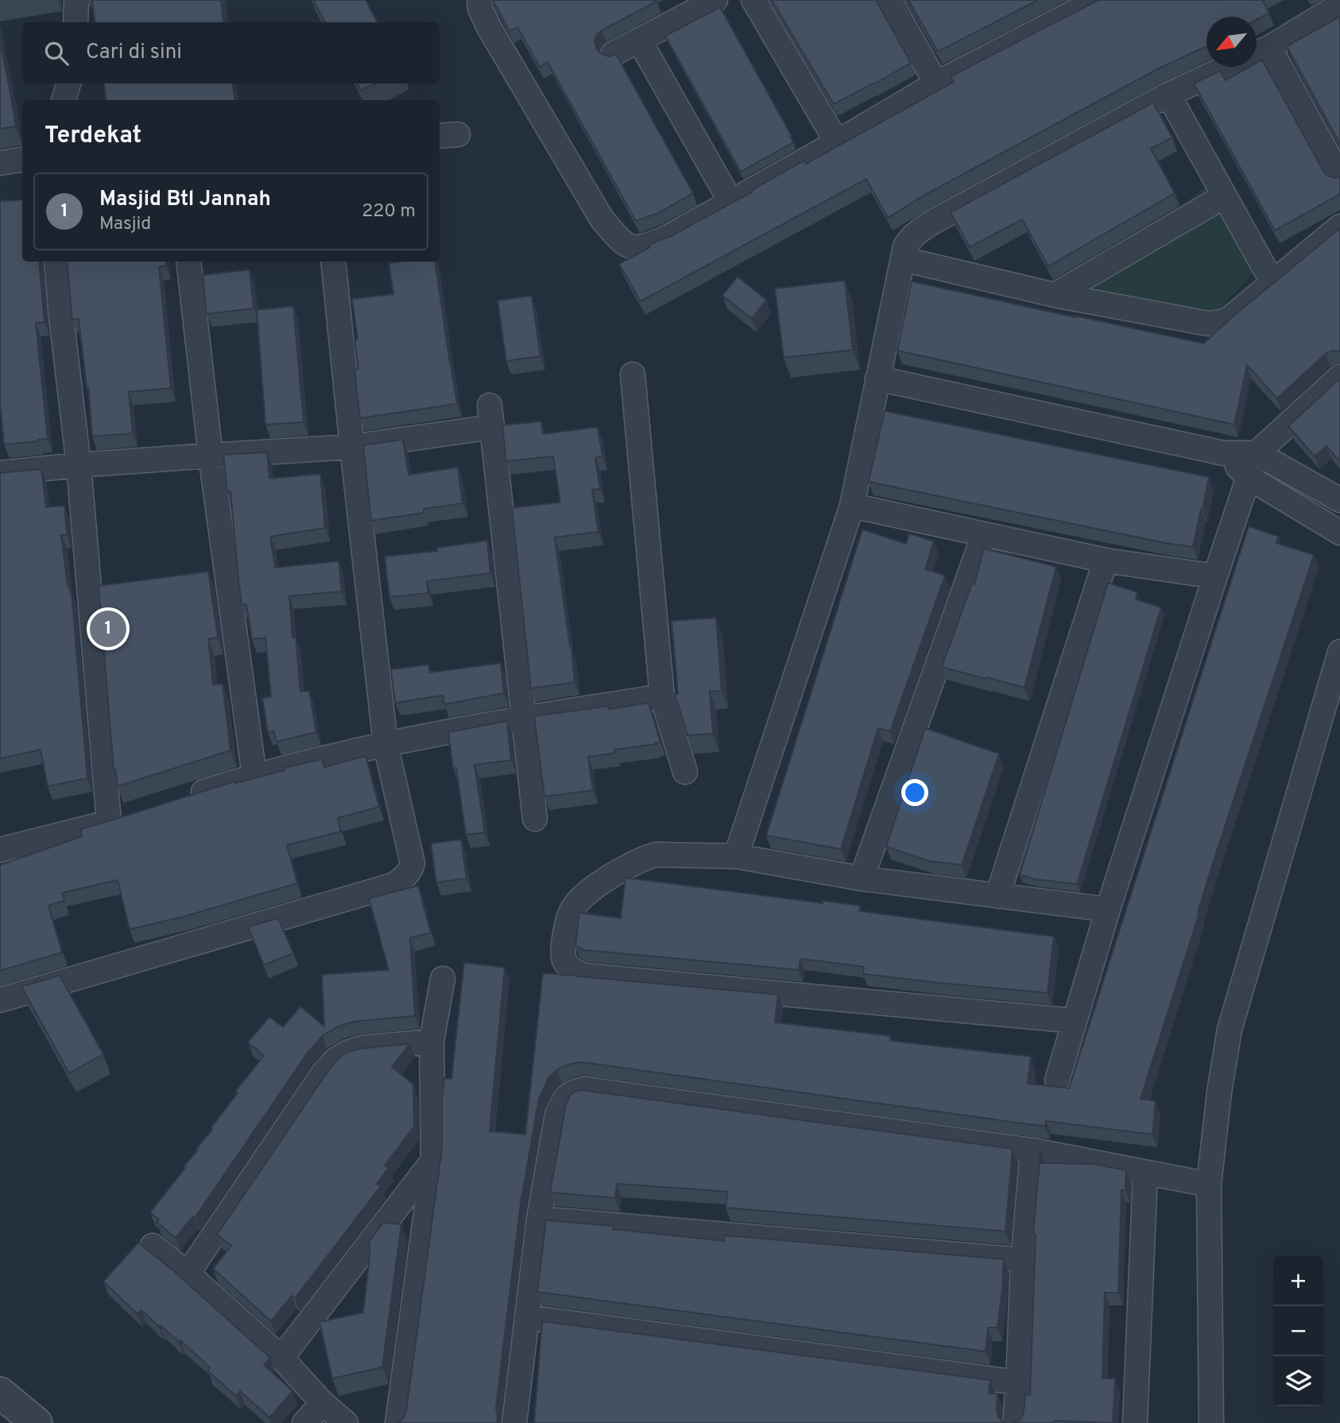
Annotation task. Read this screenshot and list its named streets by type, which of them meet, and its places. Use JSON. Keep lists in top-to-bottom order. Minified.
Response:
{"north":"bottom left","page":{"search":"Cari di sini","heading":"Terdekat","list":[{"mark":"1","name":"Masjid Btl Jannah","note":"Masjid","value":"220 m"}],"pins":"1","map_buttons":["+","−"]}}
